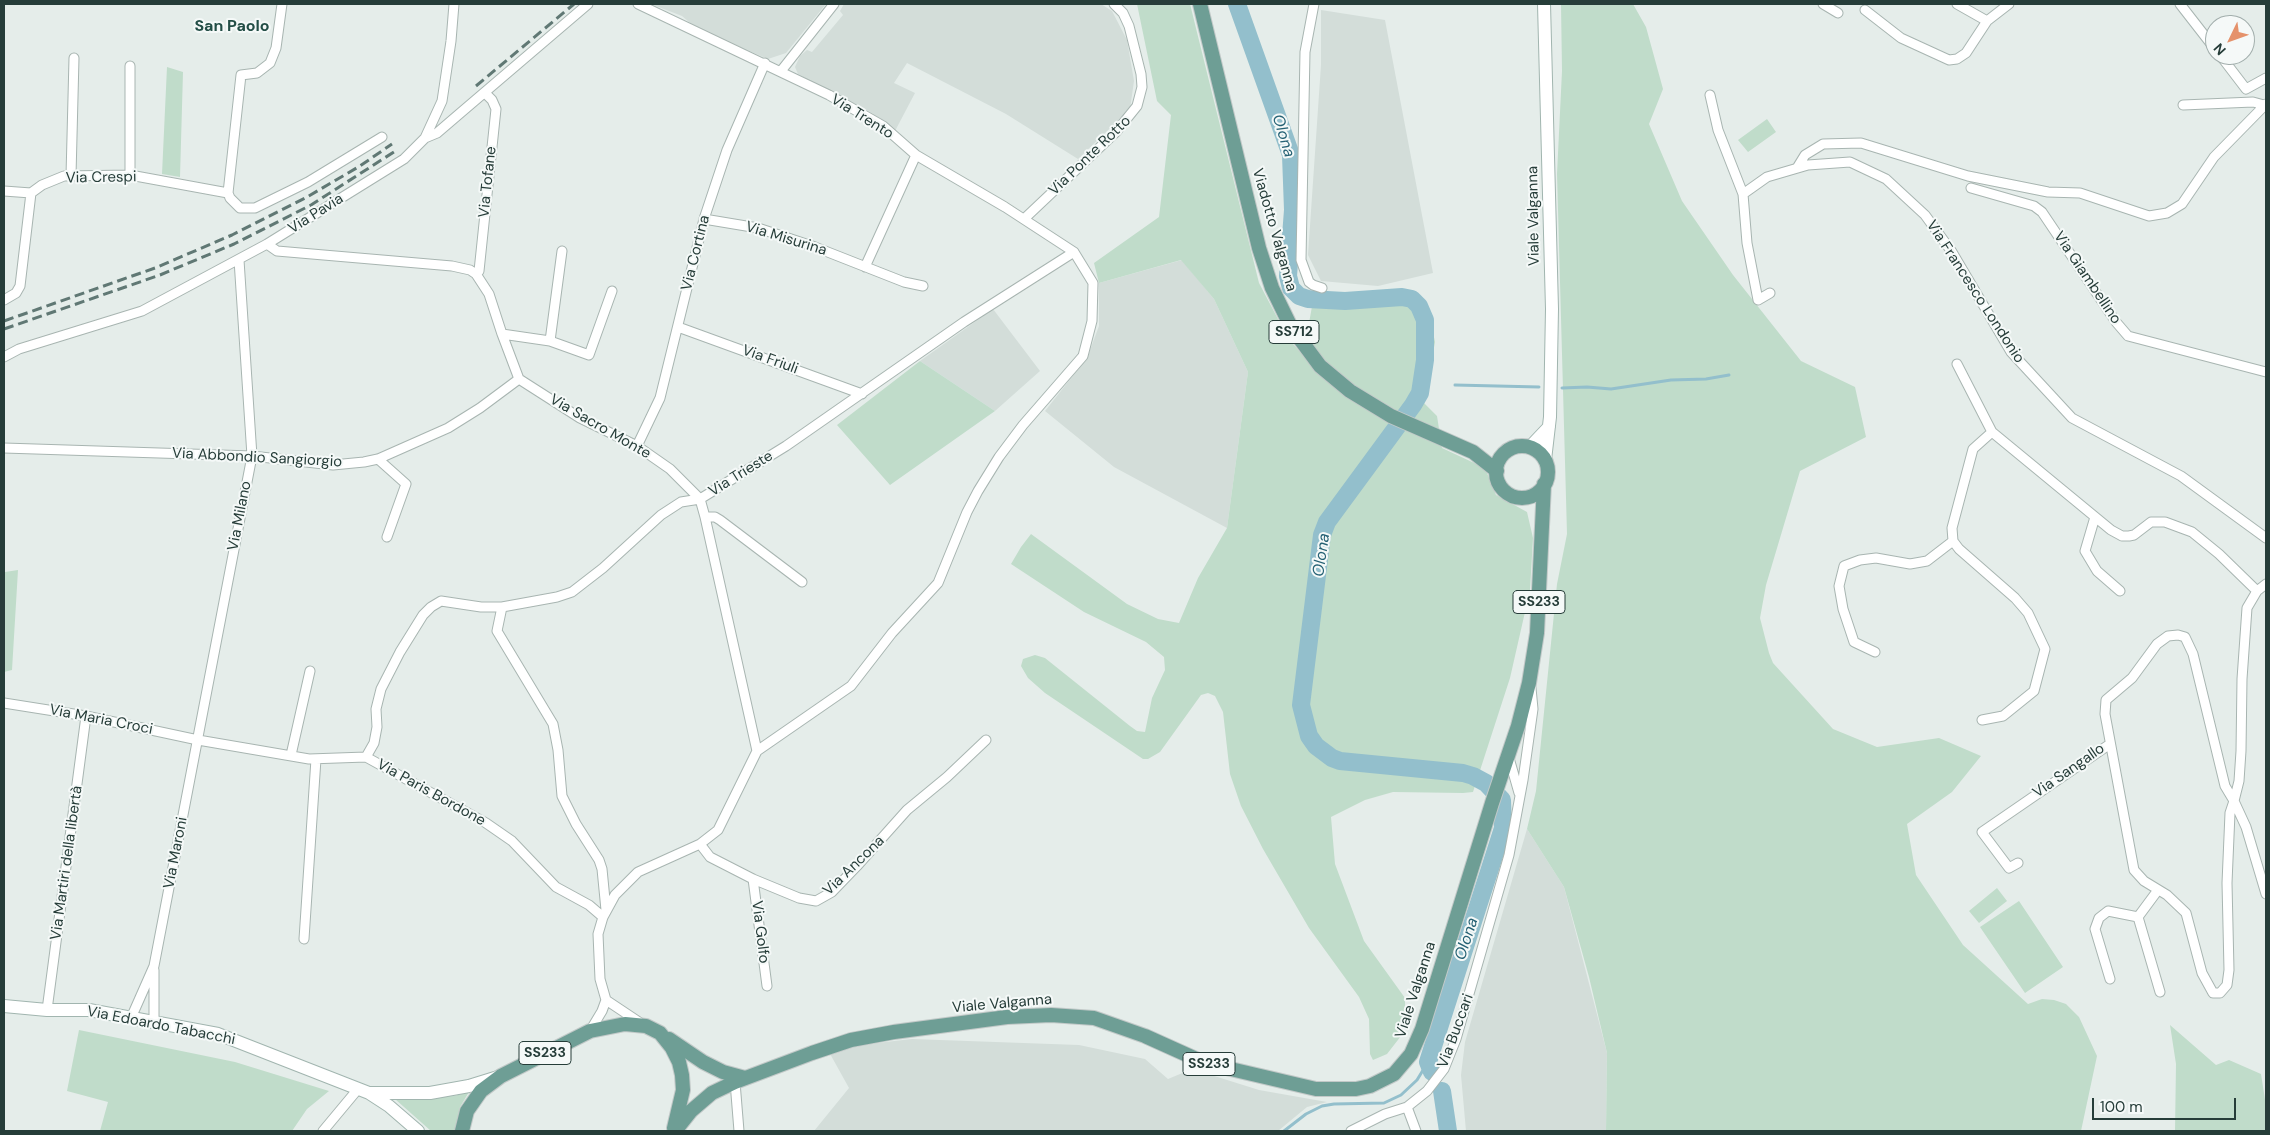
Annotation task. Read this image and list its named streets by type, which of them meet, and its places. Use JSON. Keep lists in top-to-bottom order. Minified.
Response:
{"streets":{"main road":["Viale Valganna","Viadotto Valganna","SS712","SS233"],"street":["Via Trento","Via Ponte Rotto","Via Crespi","Via Tofane","Via Pavia","Via Misurina","Via Cortina","Via Giambellino","Via Francesco Londonio","Via Friuli","Via Sacro Monte","Via Abbondio Sangiorgio","Via Trieste","Via Milano","Via Maria Croci","Via Sangallo","Via Paris Bordone","Via Maroni","Via Martiri della libertà","Via Ancona","Via Golfo","Via Edoardo Tabacchi","Via Buccari"]},"crossings":[["Via Trento","Via Ponte Rotto"],["Via Trento","Via Cortina"],["Via Trento","Via Trieste"],["Via Tofane","Via Pavia"],["Via Pavia","Via Milano"],["Viale Valganna","SS712"],["Viale Valganna","SS233"],["Viale Valganna","Via Buccari"],["Viadotto Valganna","SS712"],["Via Misurina","Via Cortina"],["Via Cortina","Via Friuli"],["Via Cortina","Via Sacro Monte"],["Via Friuli","Via Trieste"],["Via Sacro Monte","Via Abbondio Sangiorgio"],["Via Sacro Monte","Via Trieste"],["Via Abbondio Sangiorgio","Via Milano"],["Via Trieste","Via Paris Bordone"],["Via Milano","Via Maria Croci"],["Via Milano","Via Paris Bordone"],["Via Milano","Via Maroni"],["SS233","Via Edoardo Tabacchi"],["Via Maria Croci","Via Paris Bordone"],["Via Maria Croci","Via Maroni"],["Via Maria Croci","Via Martiri della libertà"],["Via Paris Bordone","Via Maroni"],["Via Maroni","Via Edoardo Tabacchi"],["Via Martiri della libertà","Via Edoardo Tabacchi"],["Via Ancona","Via Golfo"]],"districts":["San Paolo"],"water":["Olona"],"scale_bar":"100 m","north":"bottom left"}
